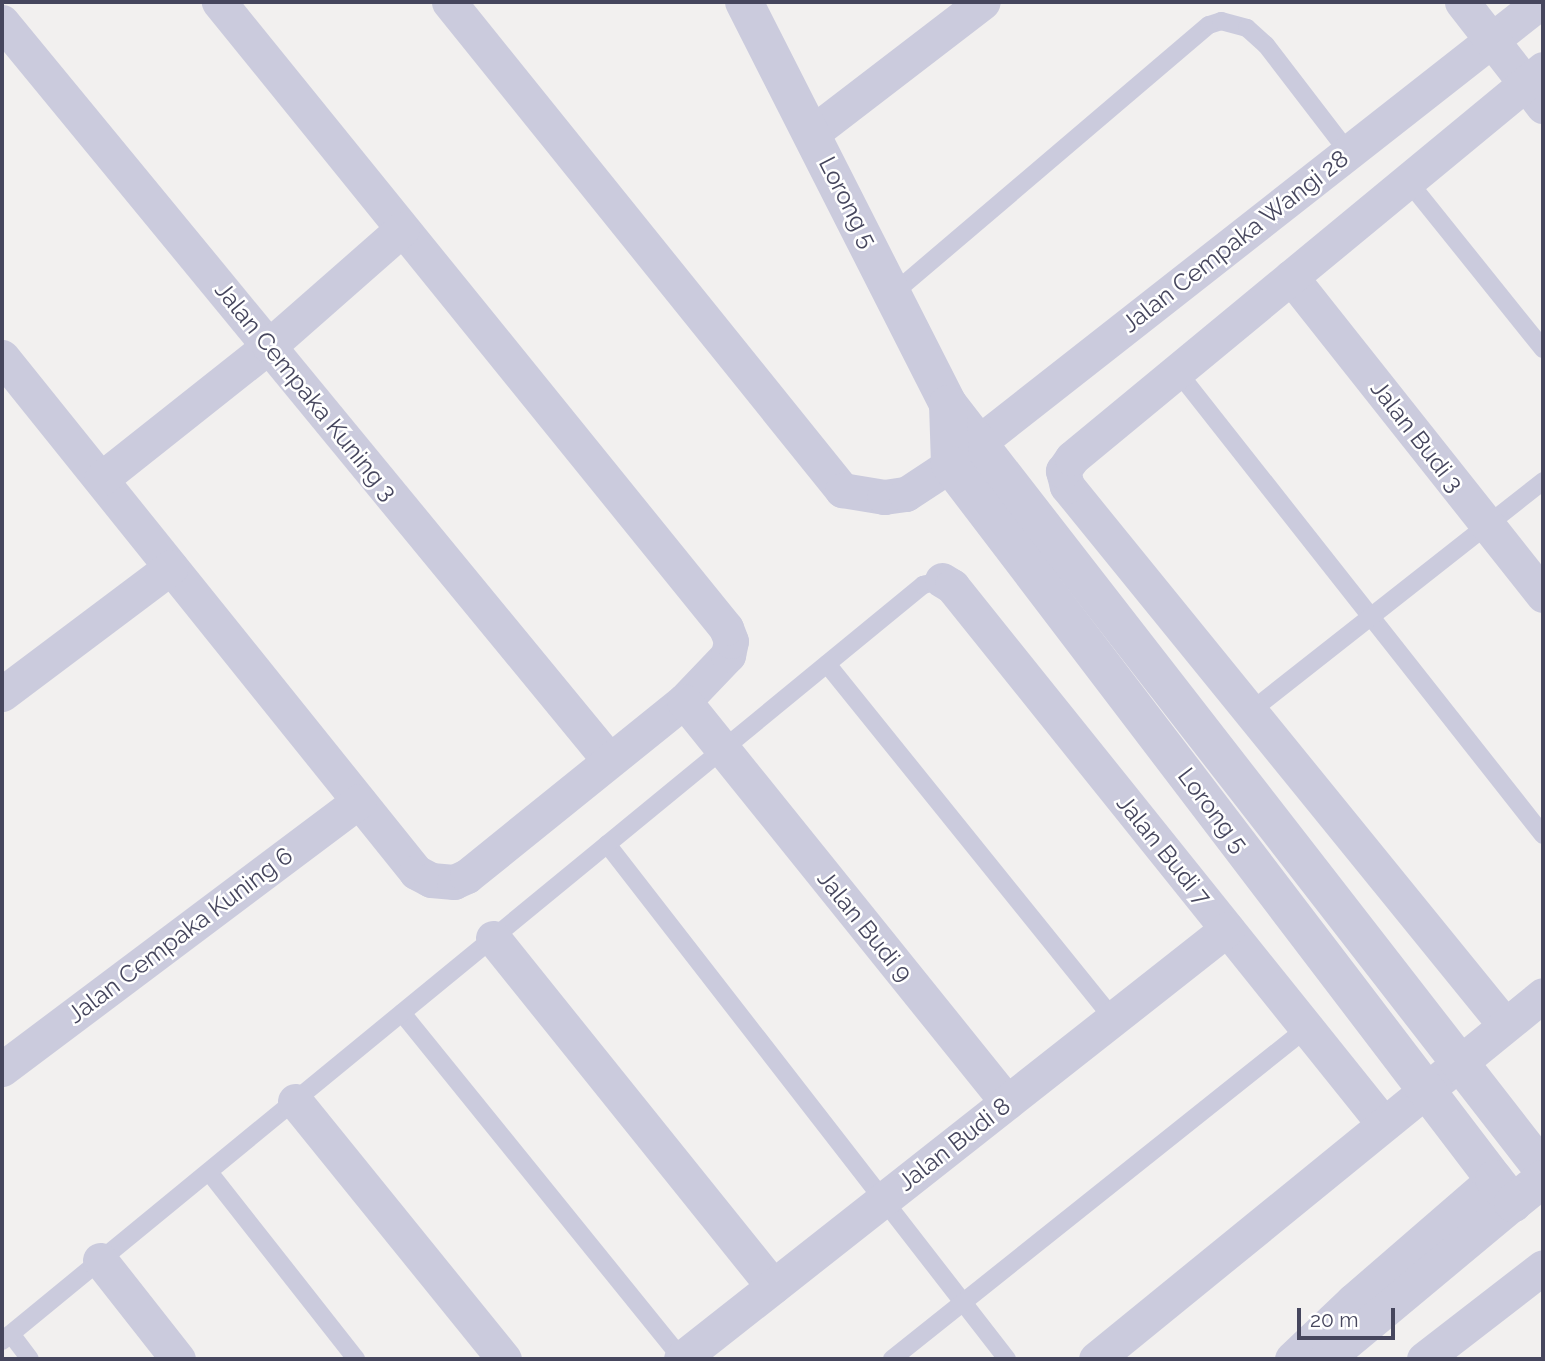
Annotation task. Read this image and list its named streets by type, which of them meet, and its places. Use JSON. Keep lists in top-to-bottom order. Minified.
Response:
{"streets":{"street":["Lorong 5","Jalan Cempaka Wangi 28","Jalan Cempaka Kuning 3","Jalan Budi 3","Jalan Budi 7","Jalan Budi 9","Jalan Cempaka Kuning 6","Jalan Budi 8"]},"crossings":[["Lorong 5","Jalan Cempaka Wangi 28"],["Jalan Budi 7","Jalan Budi 8"],["Jalan Budi 9","Jalan Budi 8"]],"scale_bar":"20 m"}
